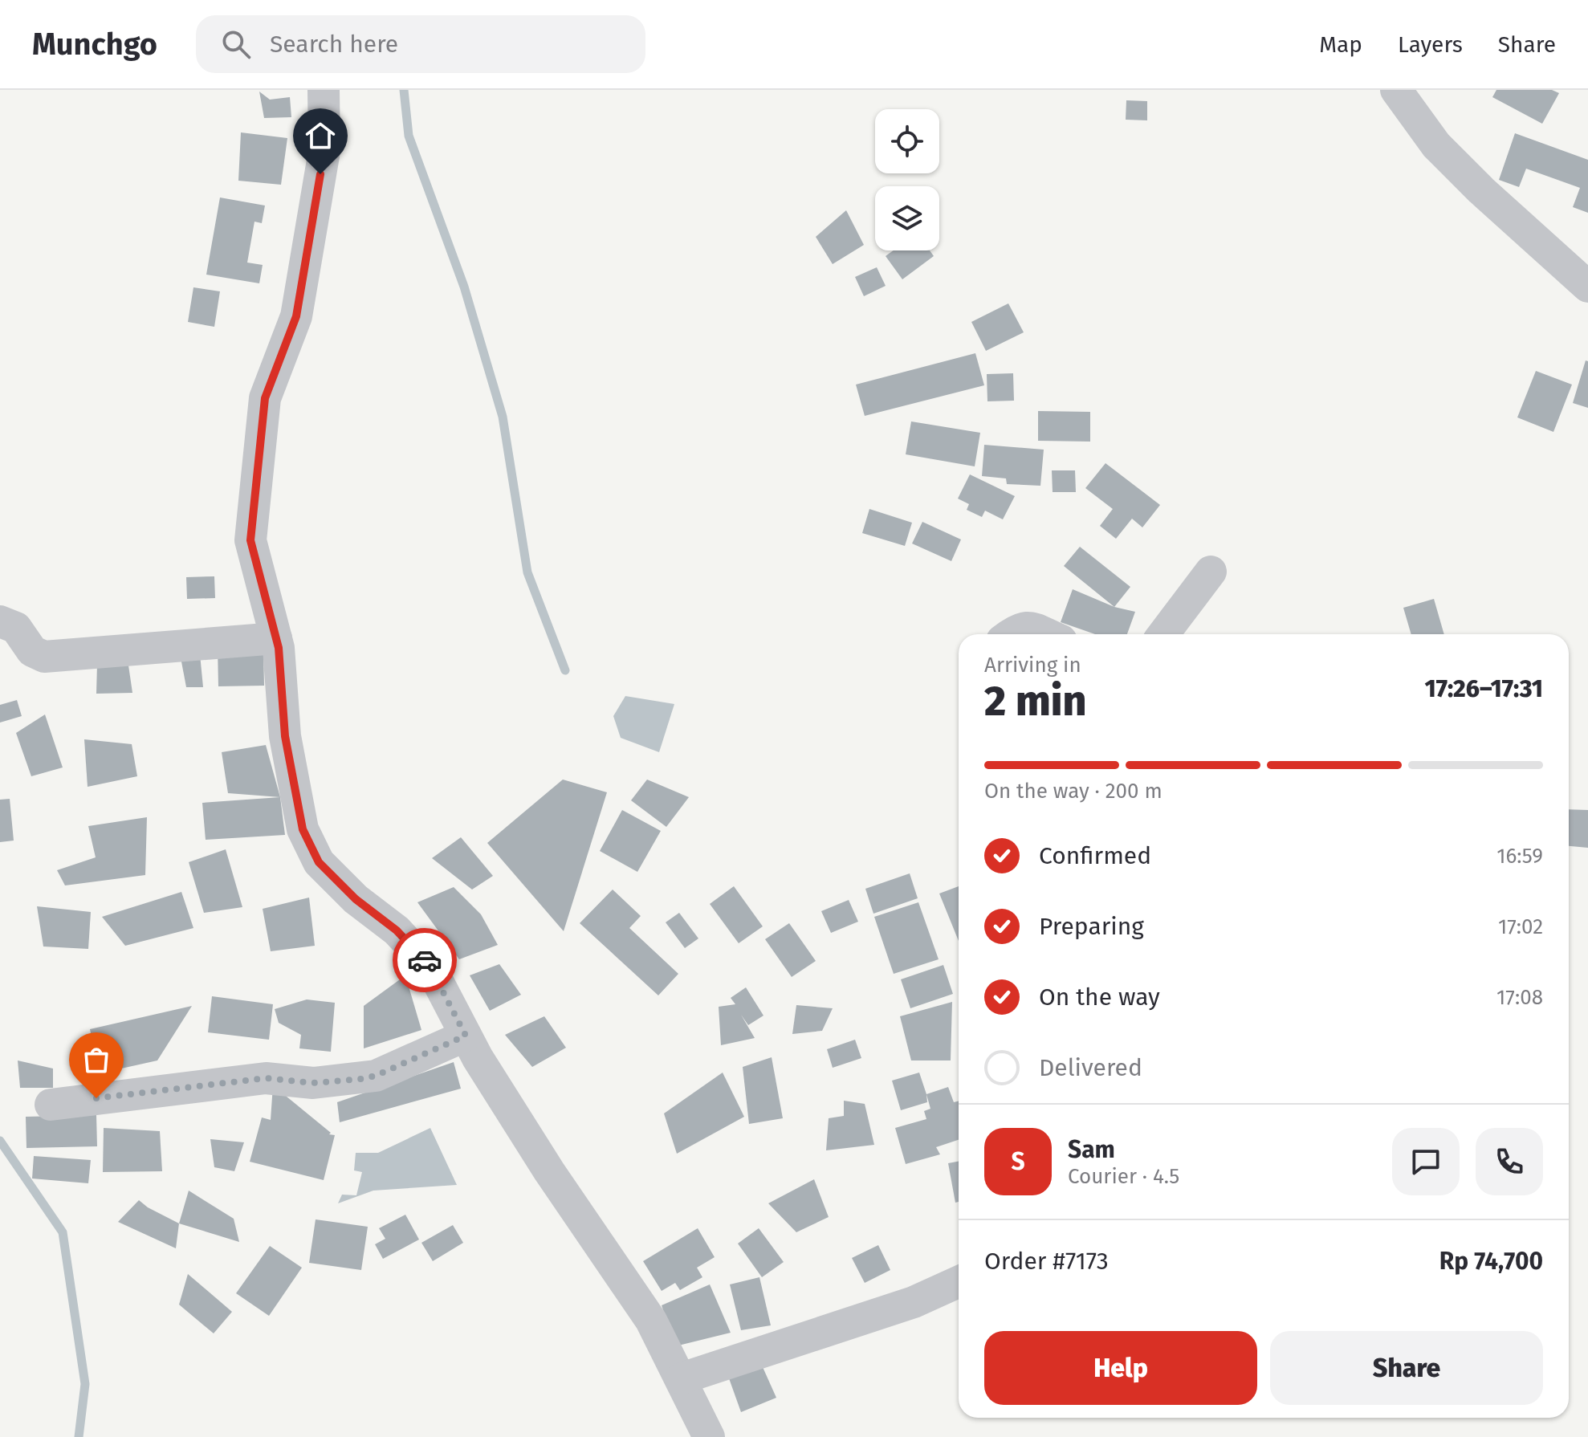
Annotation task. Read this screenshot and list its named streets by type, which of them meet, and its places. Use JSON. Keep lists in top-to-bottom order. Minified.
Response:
{"page":{"header":"Munchgo","search":"Search here","nav":["Map","Layers","Share"],"heading":["2 min","Arriving in","17:26–17:31"],"panel":["Sam","Courier · 4.5","Order #7173","Rp 74,700"],"bar":"On the way · 200 m","list":[["Confirmed","16:59"],["Preparing","17:02"],["On the way","17:08"],"Delivered"],"round":"S","buttons":["Help","Share"]}}
